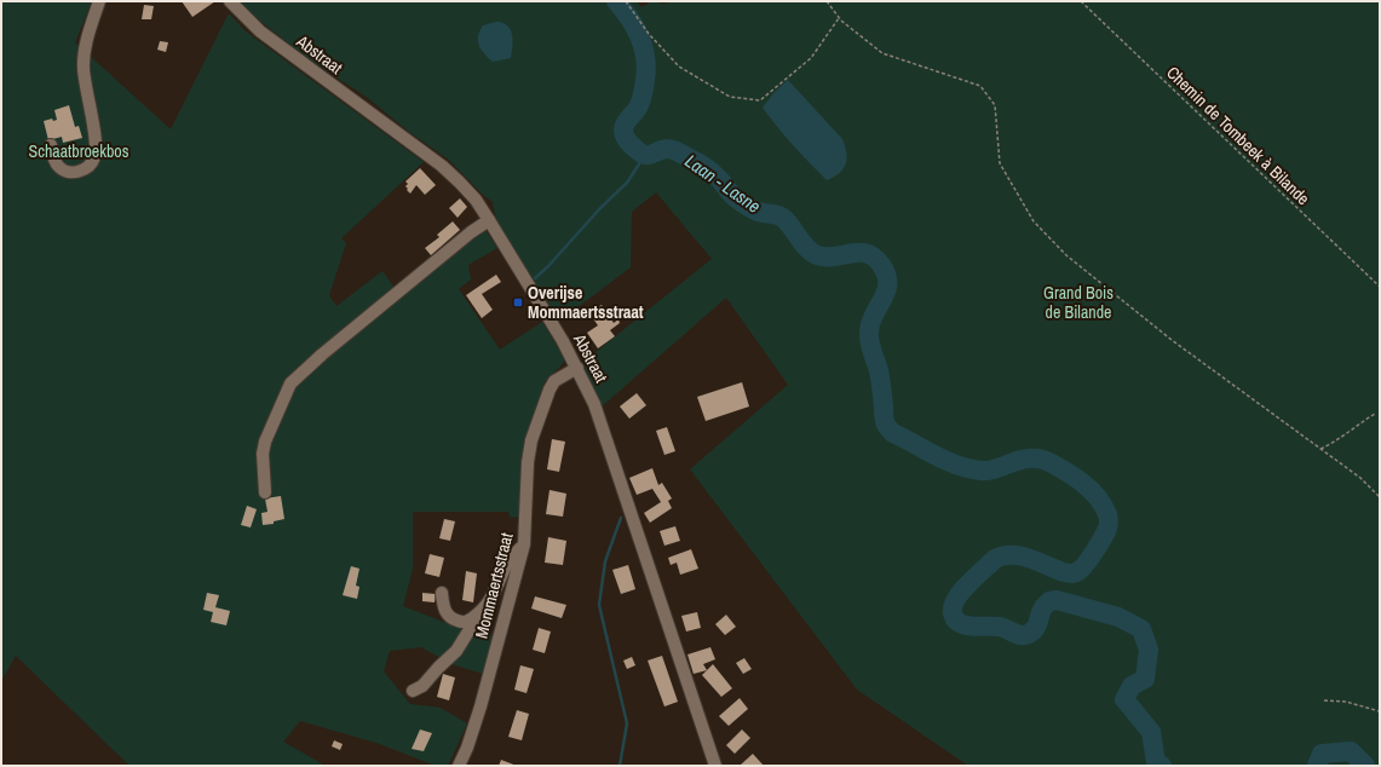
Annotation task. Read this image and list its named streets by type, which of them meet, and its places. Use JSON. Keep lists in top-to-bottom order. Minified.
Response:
{"streets":{"street":["Abstraat","Mommaertsstraat"],"path":["Chemin de Tombeek à Bilande"]},"crossings":[["Abstraat","Mommaertsstraat"]],"water":["Laan - Lasne"],"parks":["Schaatbroekbos","Grand Bois de Bilande"],"places":{"transit":["Overijse Mommaertsstraat"]}}
